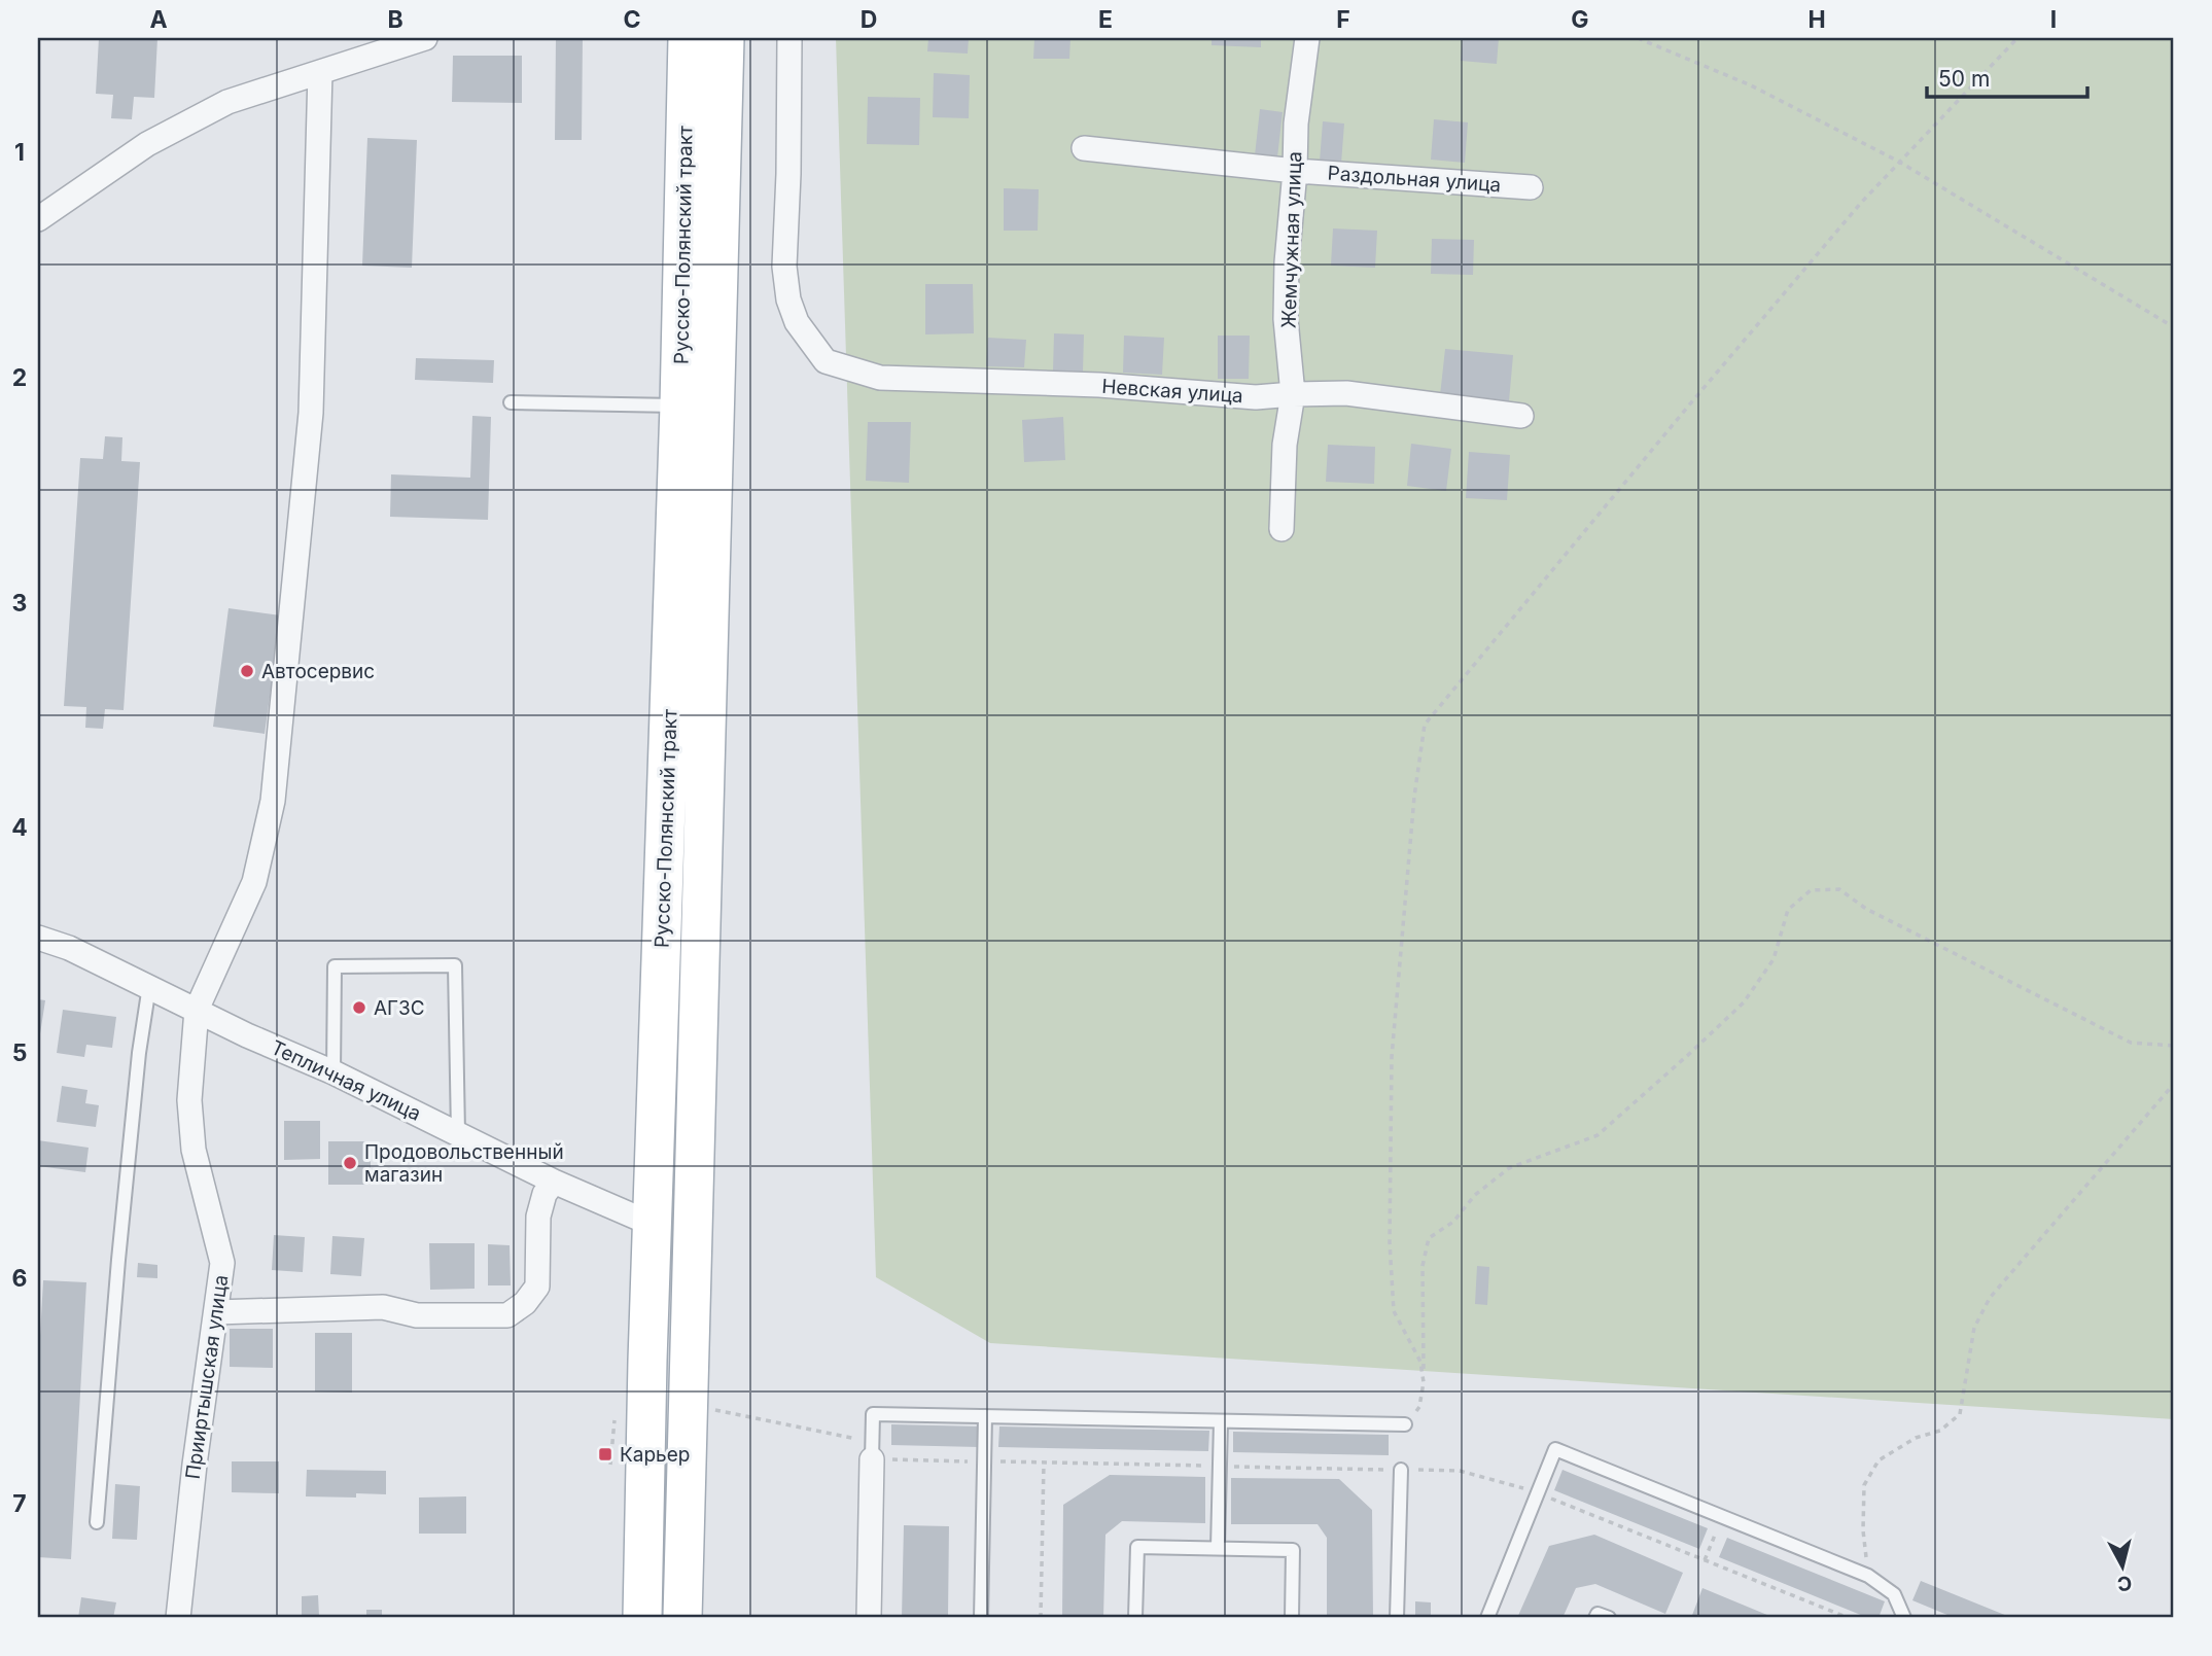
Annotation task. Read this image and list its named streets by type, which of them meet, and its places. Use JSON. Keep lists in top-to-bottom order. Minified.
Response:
{"streets":{"main road":["Русско-Полянский тракт"],"street":["Раздольная улица","Жемчужная улица","Невская улица","Тепличная улица","Прииртышская улица"]},"crossings":[["Раздольная улица","Жемчужная улица"],["Жемчужная улица","Невская улица"],["Русско-Полянский тракт","Тепличная улица"],["Тепличная улица","Прииртышская улица"]],"places":{"other":["Автосервис","АГЗС","Продовольственный магазин"],"transit":["Карьер"]},"scale_bar":"50 m","north":"bottom","grid":{"columns":["A","B","C","D","E","F","G","H","I"],"rows":["1","2","3","4","5","6","7"]}}
